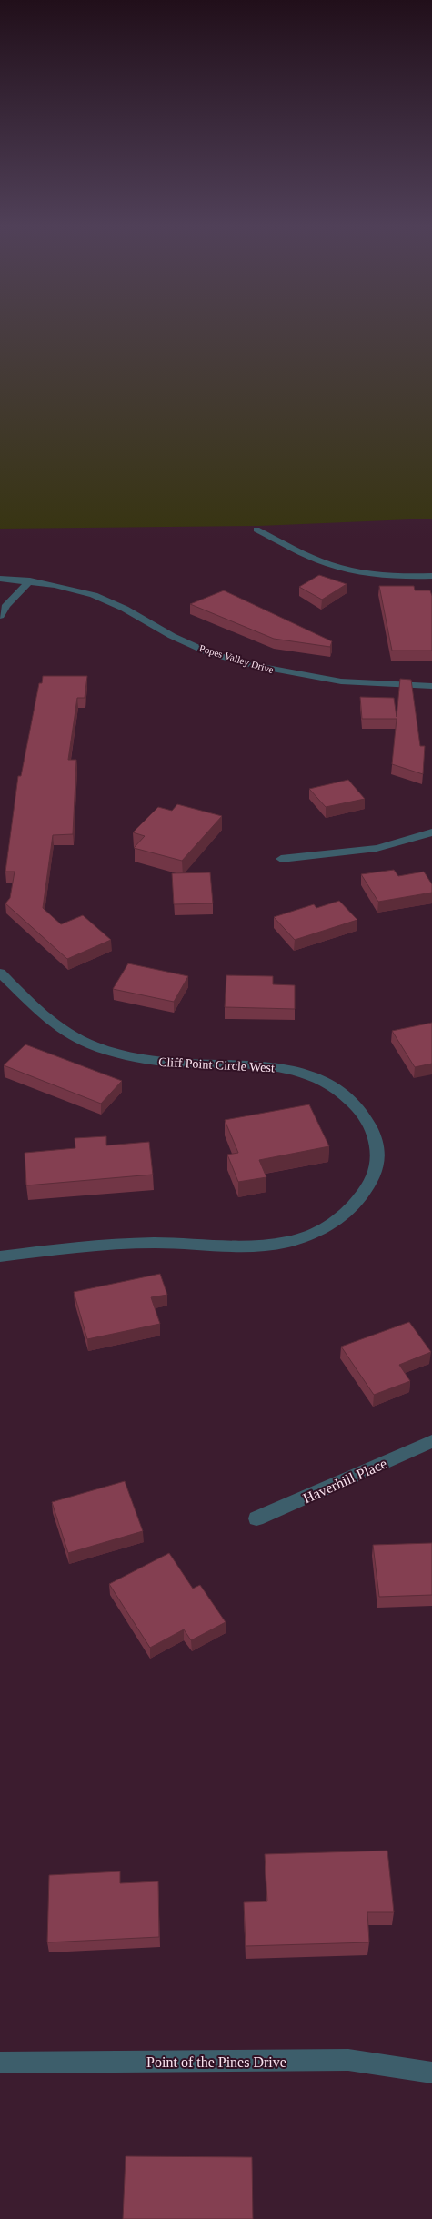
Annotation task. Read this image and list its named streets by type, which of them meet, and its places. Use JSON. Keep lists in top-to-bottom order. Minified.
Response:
{"streets":{"street":["Popes Valley Drive","Cliff Point Circle West","Haverhill Place","Point of the Pines Drive"]}}
